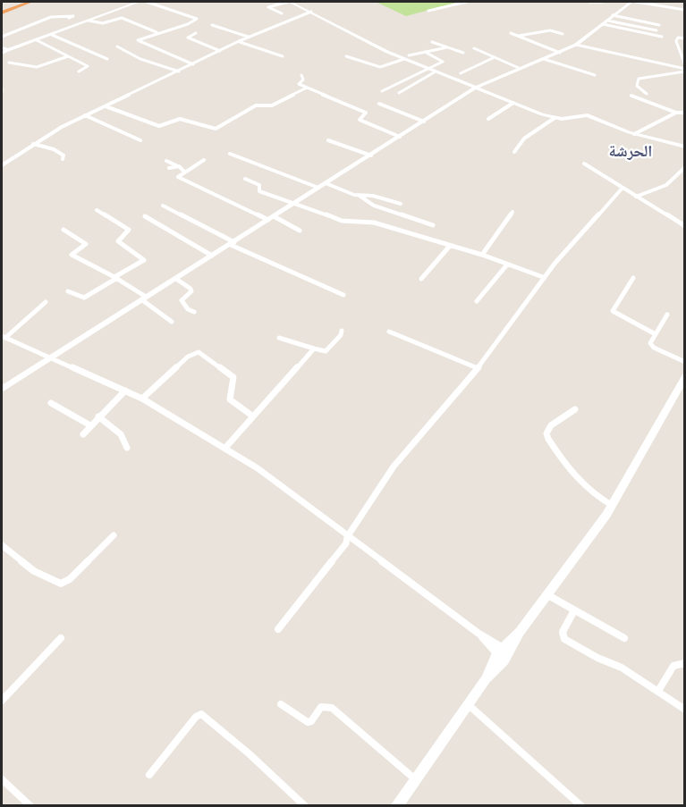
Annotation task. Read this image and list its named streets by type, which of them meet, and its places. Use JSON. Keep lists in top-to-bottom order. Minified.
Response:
{"districts":["الحرشة"]}
